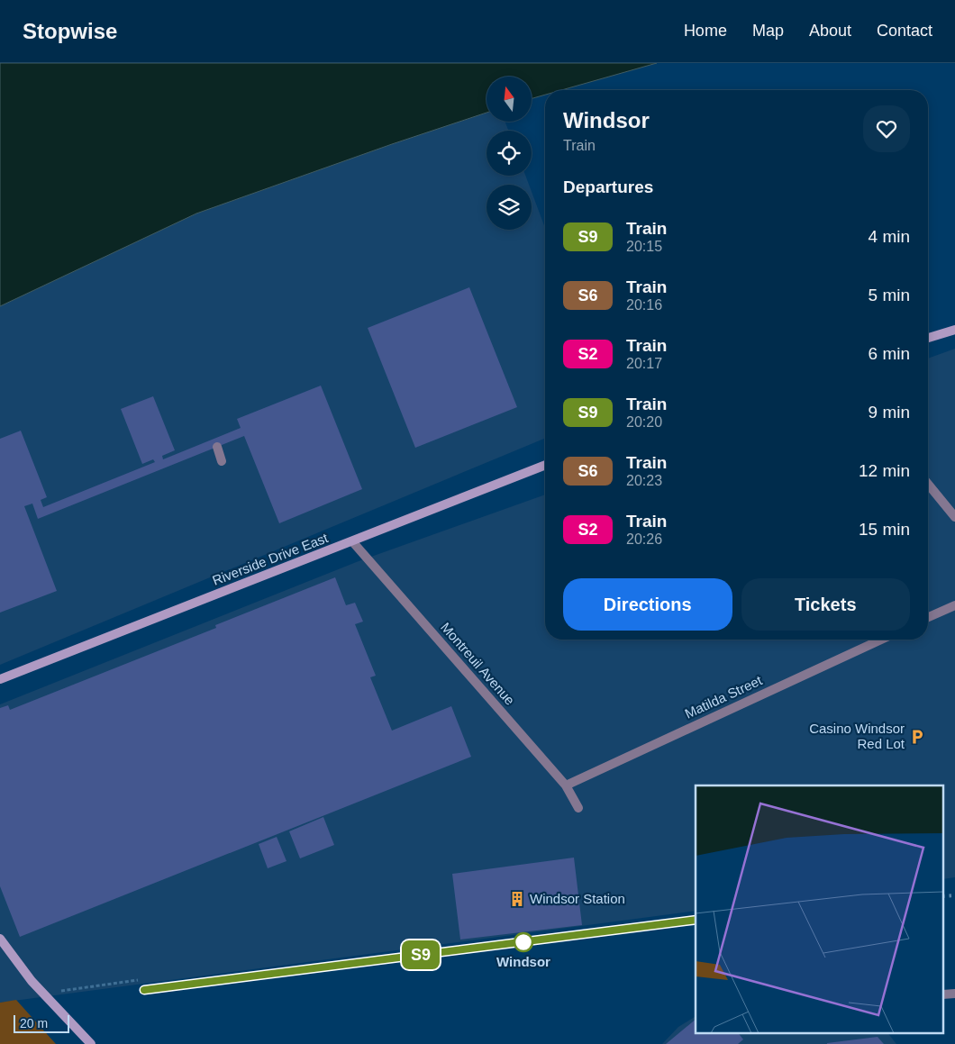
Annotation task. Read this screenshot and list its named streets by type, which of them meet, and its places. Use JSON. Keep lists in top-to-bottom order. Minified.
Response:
{"streets":{"main road":["Riverside Drive East"],"street":["Montreuil Avenue","Matilda Street"]},"crossings":[["Riverside Drive East","Montreuil Avenue"],["Montreuil Avenue","Matilda Street"]],"places":{"parking":["Casino Windsor Red Lot"],"building":["Windsor Station"],"other":["Windsor"]},"scale_bar":"20 m","north":"top","page":{"header":"Stopwise","nav":["Home","Map","About","Contact"],"on_map":"S9","heading":[["Windsor","Train"],"Departures"],"list":[{"mark":"S9","name":"Train","note":"20:15","value":"4 min"},{"mark":"S6","name":"Train","note":"20:16","value":"5 min"},{"mark":"S2","name":"Train","note":"20:17","value":"6 min"},{"mark":"S9","name":"Train","note":"20:20","value":"9 min"},{"mark":"S6","name":"Train","note":"20:23","value":"12 min"},{"mark":"S2","name":"Train","note":"20:26","value":"15 min"}],"buttons":["Directions","Tickets"],"scale":"20 m"}}
